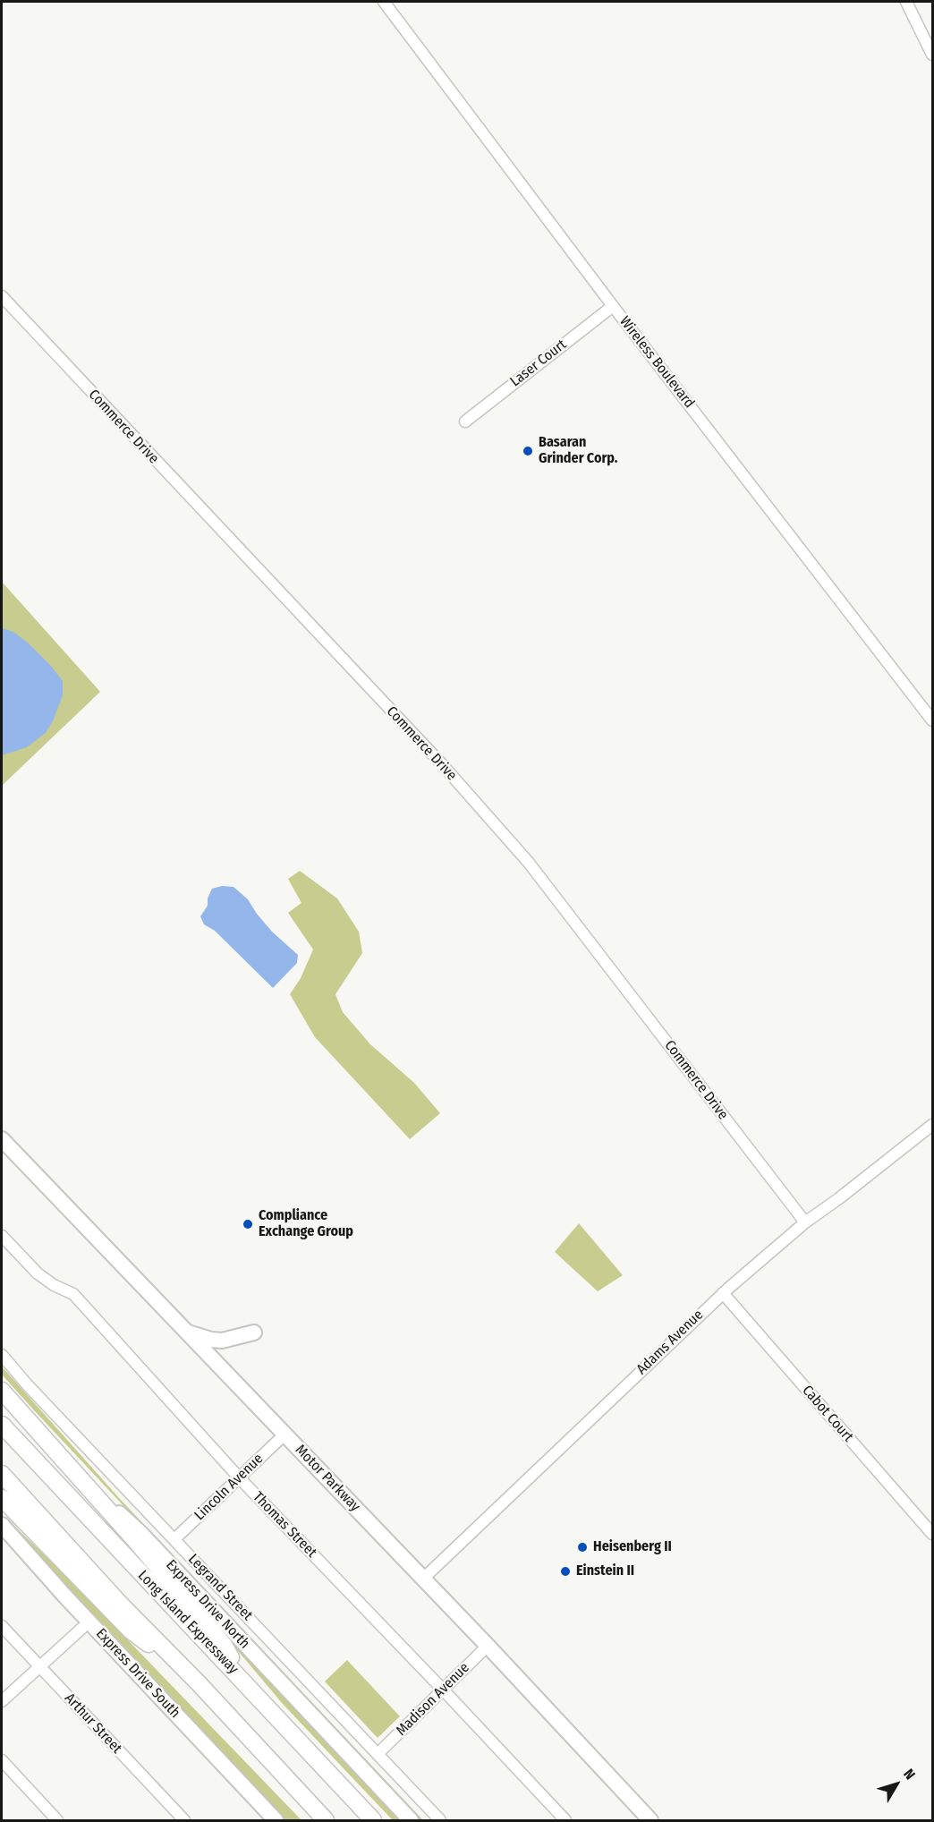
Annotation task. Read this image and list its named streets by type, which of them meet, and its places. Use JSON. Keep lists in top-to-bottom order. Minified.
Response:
{"streets":{"highway":["Express Drive North","Long Island Expressway"],"main road":["Motor Parkway","Express Drive South"],"street":["Wireless Boulevard","Laser Court","Commerce Drive","Adams Avenue","Cabot Court","Lincoln Avenue","Thomas Street","Legrand Street","Madison Avenue","Arthur Street"]},"crossings":[["Wireless Boulevard","Laser Court"],["Commerce Drive","Adams Avenue"],["Adams Avenue","Cabot Court"],["Adams Avenue","Motor Parkway"],["Motor Parkway","Lincoln Avenue"],["Motor Parkway","Madison Avenue"],["Lincoln Avenue","Thomas Street"],["Lincoln Avenue","Legrand Street"],["Thomas Street","Madison Avenue"],["Legrand Street","Madison Avenue"]],"places":["Basaran Grinder Corp.","Compliance Exchange Group","Heisenberg II","Einstein II"],"north":"top right"}
